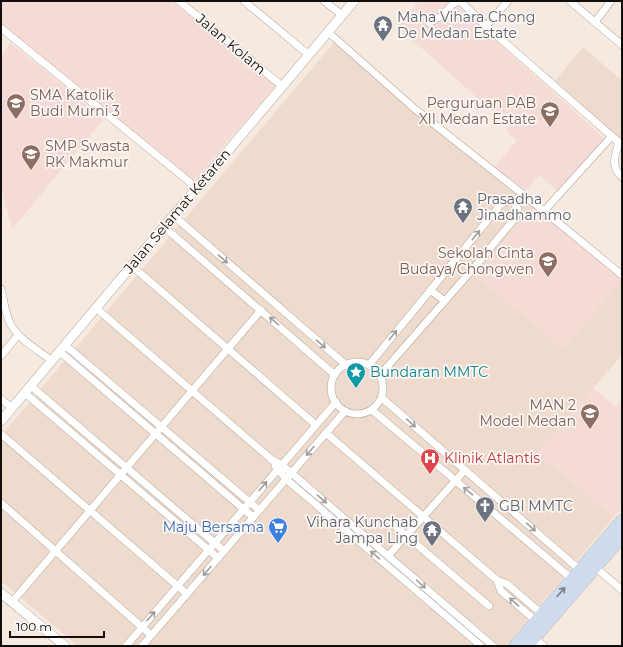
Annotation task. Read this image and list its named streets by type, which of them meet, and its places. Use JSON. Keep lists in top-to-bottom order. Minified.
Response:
{"streets":{"street":["Jalan Kolam","Jalan Selamat Ketaren"]},"crossings":[["Jalan Kolam","Jalan Selamat Ketaren"]],"places":{"temple":["Maha Vihara Chong De Medan Estate","Prasadha Jinadhammo","Vihara Kunchab Jampa Ling"],"school or university":["SMA Katolik Budi Murni 3","Perguruan PAB XII Medan Estate","SMP Swasta RK Makmur","Sekolah Cinta Budaya/Chongwen","MAN 2 Model Medan"],"place":["Bundaran MMTC"],"hospital":["Klinik Atlantis"],"church":["GBI MMTC"],"supermarket":["Maju Bersama"]},"scale_bar":"100 m"}
